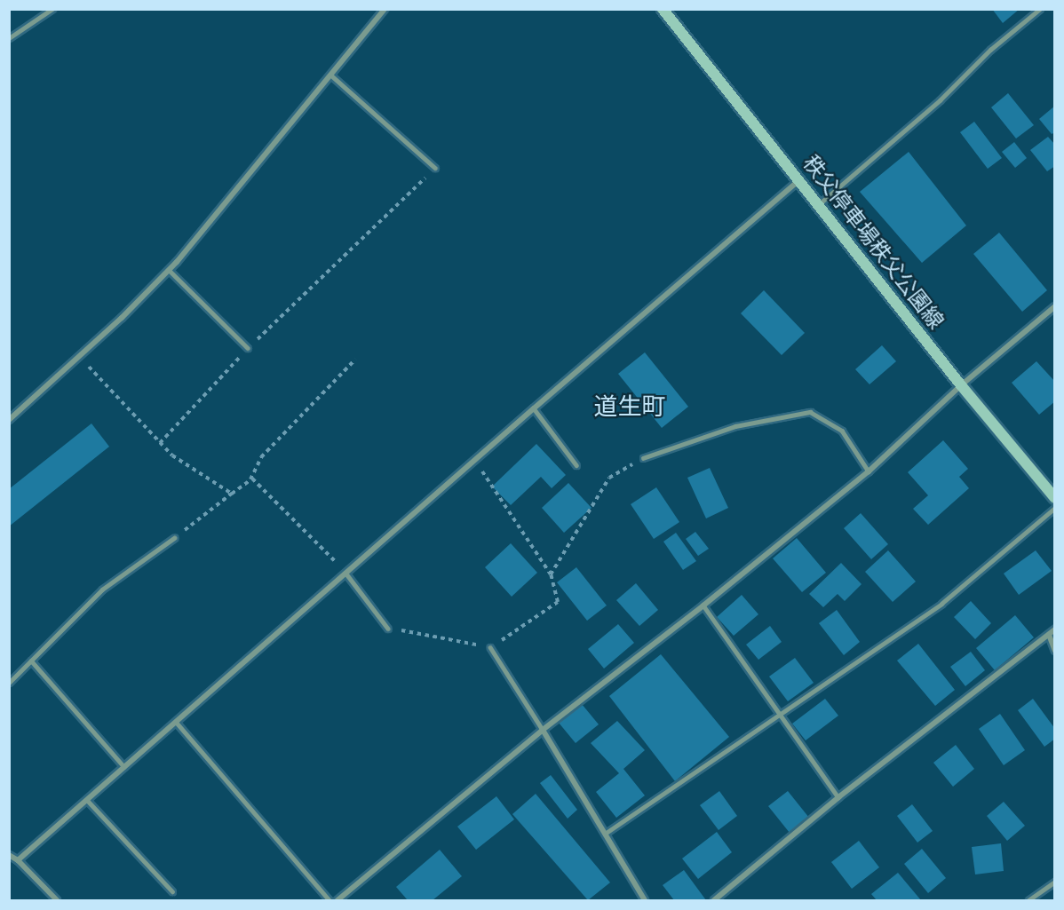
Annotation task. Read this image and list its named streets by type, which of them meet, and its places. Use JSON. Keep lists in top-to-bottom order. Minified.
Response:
{"streets":{"main road":["秩父停車場秩父公園線"]},"districts":["道生町"]}
